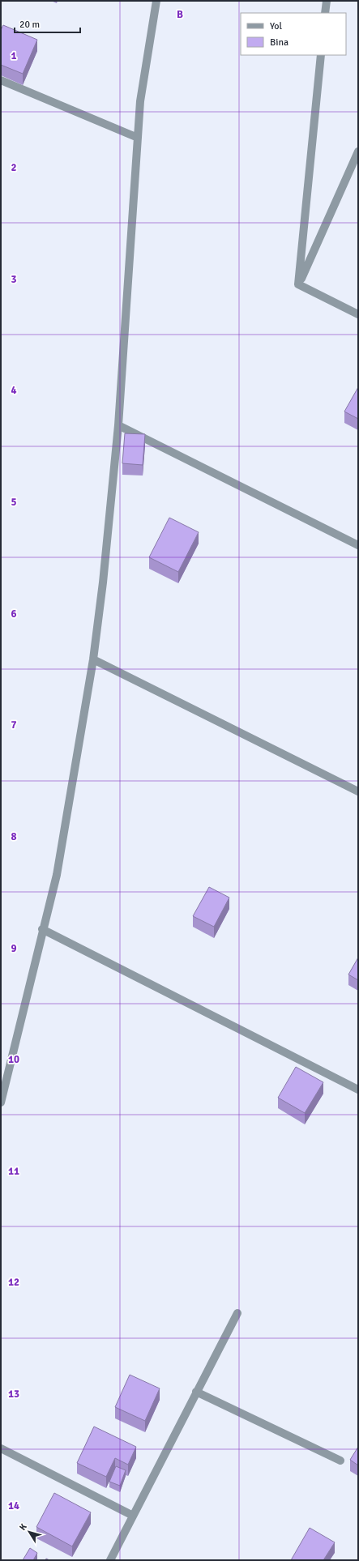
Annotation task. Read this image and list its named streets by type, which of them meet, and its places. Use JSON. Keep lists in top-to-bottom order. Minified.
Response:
{"legend":["Yol","Bina"],"scale_bar":"20 m","north":"top left","grid":{"columns":["B"],"rows":["1","2","3","4","5","6","7","8","9","10","11","12","13","14"]}}
